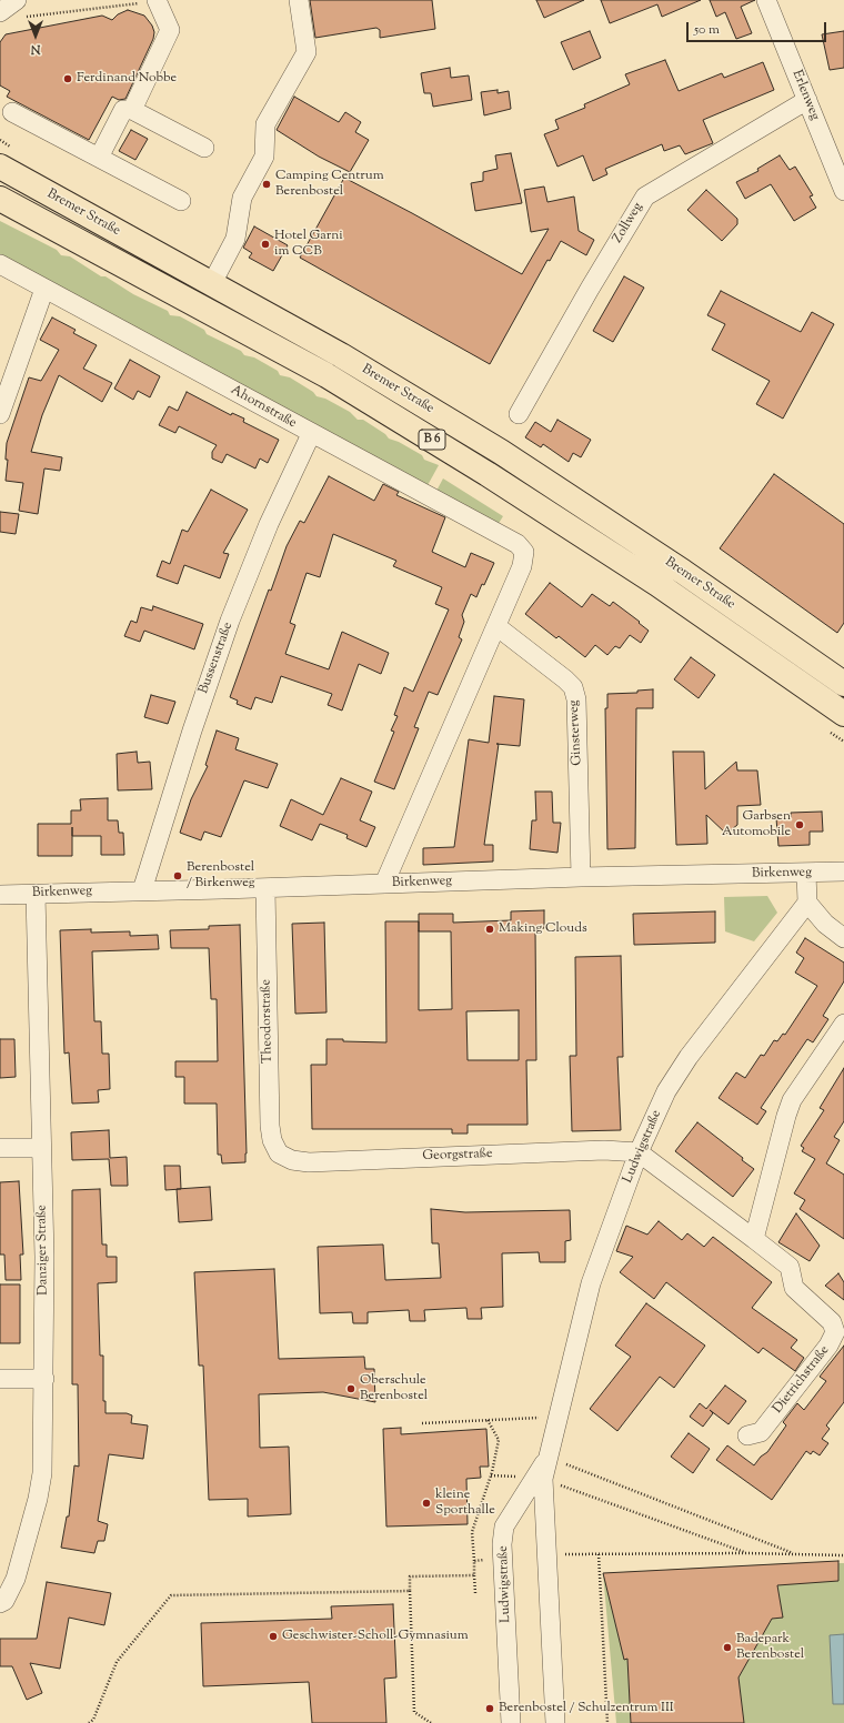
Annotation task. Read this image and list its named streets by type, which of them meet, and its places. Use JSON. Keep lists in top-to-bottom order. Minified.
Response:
{"streets":{"main road":["Bremer Straße","B 6"],"street":["Erlenweg","Zollweg","Ahornstraße","Bussenstraße","Ginsterweg","Birkenweg","Theodorstraße","Ludwigstraße","Georgstraße","Danziger Straße","Dietrichstraße"]},"crossings":[["Erlenweg","Zollweg"],["Ahornstraße","Bussenstraße"],["Ahornstraße","Ginsterweg"],["Bussenstraße","Birkenweg"],["Ginsterweg","Birkenweg"],["Birkenweg","Theodorstraße"],["Birkenweg","Danziger Straße"],["Theodorstraße","Georgstraße"],["Ludwigstraße","Georgstraße"],["Ludwigstraße","Dietrichstraße"],["Georgstraße","Dietrichstraße"]],"places":["Ferdinand Nobbe","Camping Centrum Berenbostel","Hotel Garni im CCB","Garbsen Automobile","Berenbostel / Birkenweg","Making Clouds","Oberschule Berenbostel","kleine Sporthalle","Geschwister-Scholl-Gymnasium","Badepark Berenbostel","Berenbostel / Schulzentrum III"],"scale_bar":"50 m","north":"bottom"}
